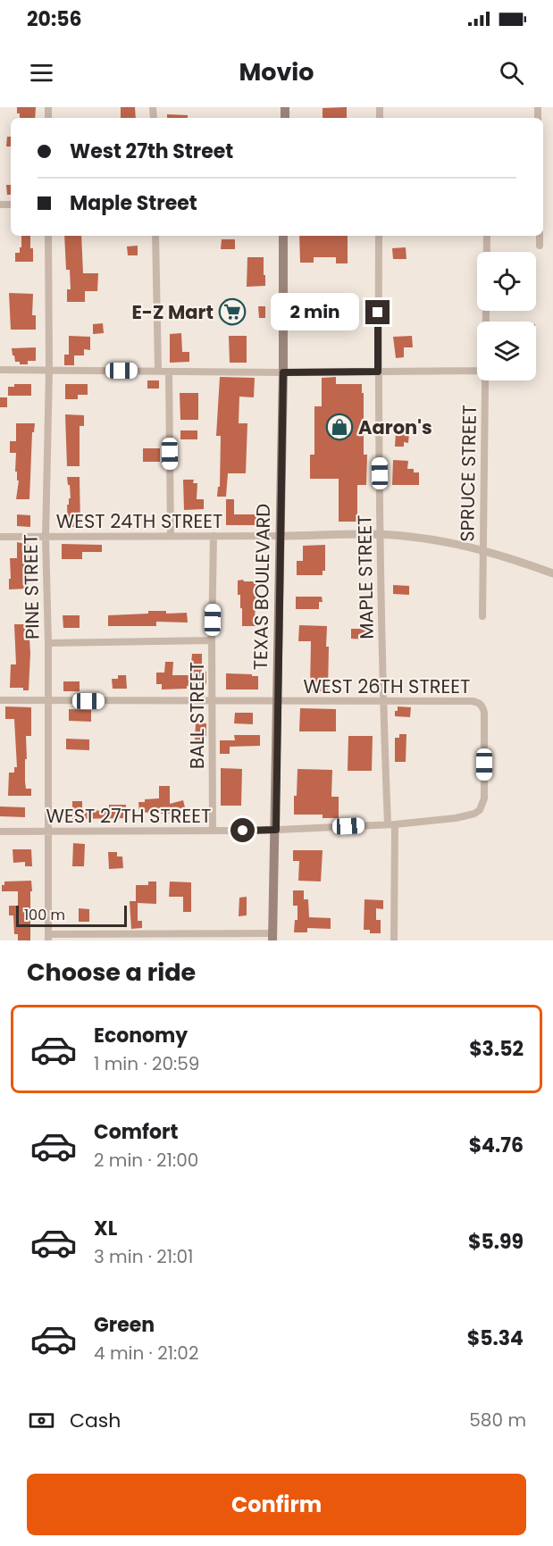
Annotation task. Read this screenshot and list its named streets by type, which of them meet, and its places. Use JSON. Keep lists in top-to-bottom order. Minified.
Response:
{"streets":{"main road":["TEXAS BOULEVARD"],"street":["SPRUCE STREET","WEST 24TH STREET","MAPLE STREET","PINE STREET","WEST 26TH STREET","BALL STREET","WEST 27TH STREET"]},"crossings":[["WEST 24TH STREET","PINE STREET"],["WEST 24TH STREET","TEXAS BOULEVARD"],["WEST 24TH STREET","BALL STREET"],["MAPLE STREET","WEST 26TH STREET"],["MAPLE STREET","WEST 27TH STREET"],["PINE STREET","WEST 26TH STREET"],["PINE STREET","WEST 27TH STREET"],["TEXAS BOULEVARD","WEST 26TH STREET"],["TEXAS BOULEVARD","WEST 27TH STREET"],["WEST 26TH STREET","BALL STREET"],["WEST 26TH STREET","WEST 27TH STREET"],["BALL STREET","WEST 27TH STREET"]],"places":{"supermarket":["E-Z Mart"],"shop":["Aaron's"]},"scale_bar":"100 m","page":{"status":"20:56","header":"Movio","banner":["West 27th Street","Maple Street"],"bubble":"2 min","scale":"100 m","heading":"Choose a ride","list":[{"name":"Economy","note":"1 min · 20:59","value":"$3.52"},{"name":"Comfort","note":"2 min · 21:00","value":"$4.76"},{"name":"XL","note":"3 min · 21:01","value":"$5.99"},{"name":"Green","note":"4 min · 21:02","value":"$5.34"}],"pay":["Cash","580 m"],"buttons":"Confirm"}}
